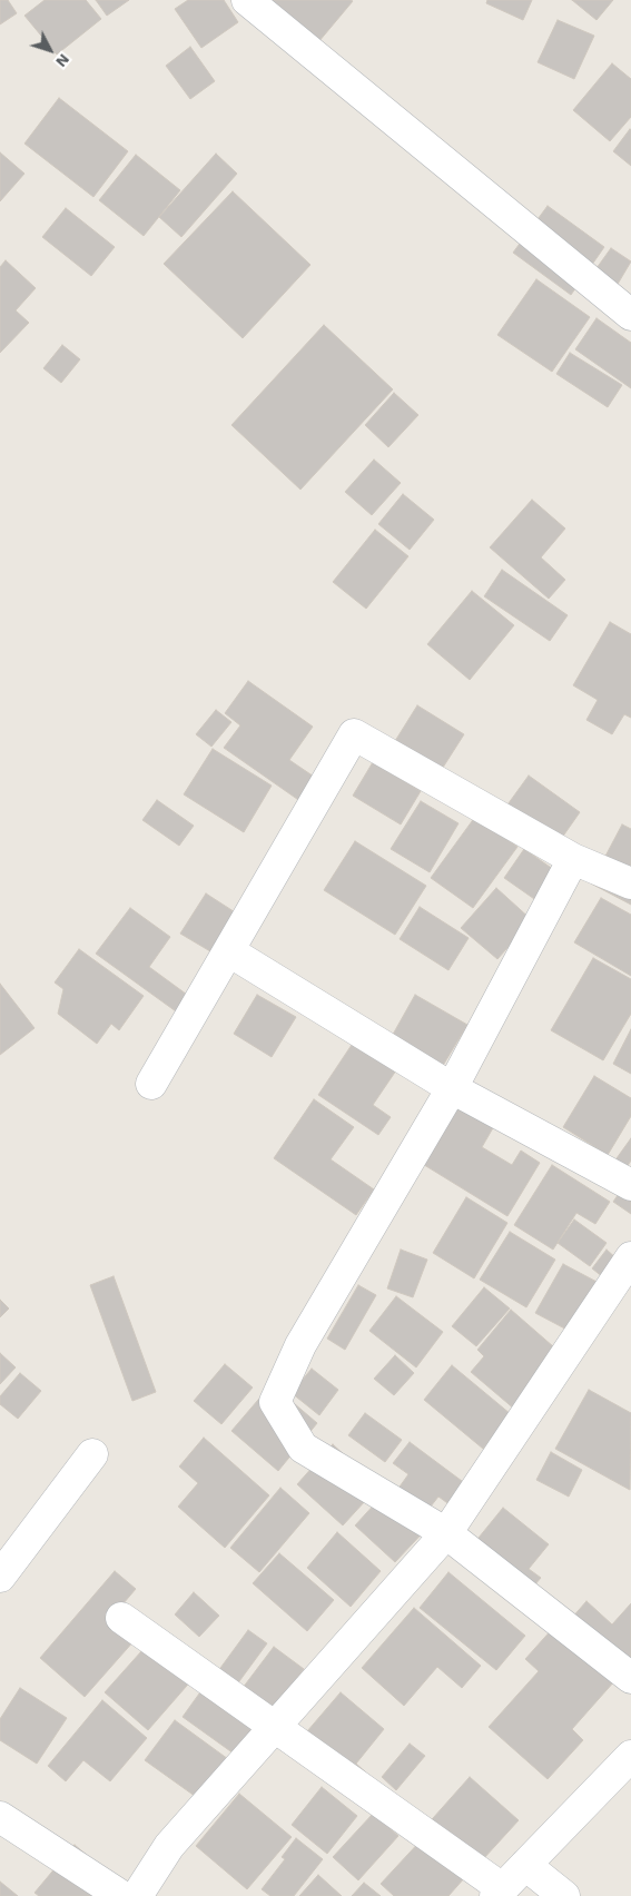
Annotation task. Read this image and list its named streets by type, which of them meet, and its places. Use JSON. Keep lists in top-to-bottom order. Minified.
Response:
{"north":"bottom right"}
